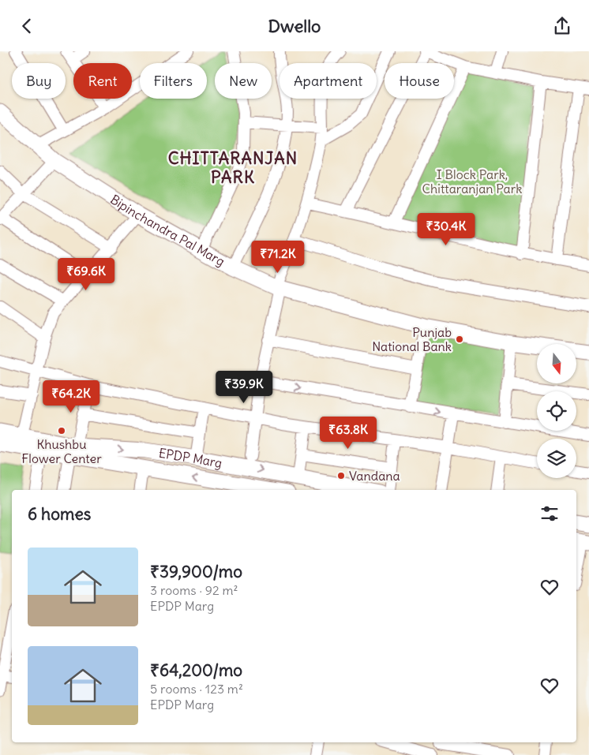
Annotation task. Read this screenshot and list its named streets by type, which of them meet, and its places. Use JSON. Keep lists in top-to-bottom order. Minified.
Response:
{"streets":{"street":["Bipinchandra Pal Marg","EPDP Marg"]},"districts":["CHITTARANJAN PARK"],"parks":["I Block Park, Chittaranjan Park"],"places":["Punjab National Bank","Khushbu Flower Center","Vandana"],"north":"bottom","page":{"header":"Dwello","chip":["Buy","Rent","Filters","New","Apartment","House"],"price":["₹30.4K","₹71.2K","₹69.6K","₹39.9K","₹64.2K","₹63.8K"],"heading":"6 homes","list":[{"name":"₹39,900/mo","note":"3 rooms · 92 m² · EPDP Marg"},{"name":"₹64,200/mo","note":"5 rooms · 123 m² · EPDP Marg"}]}}
